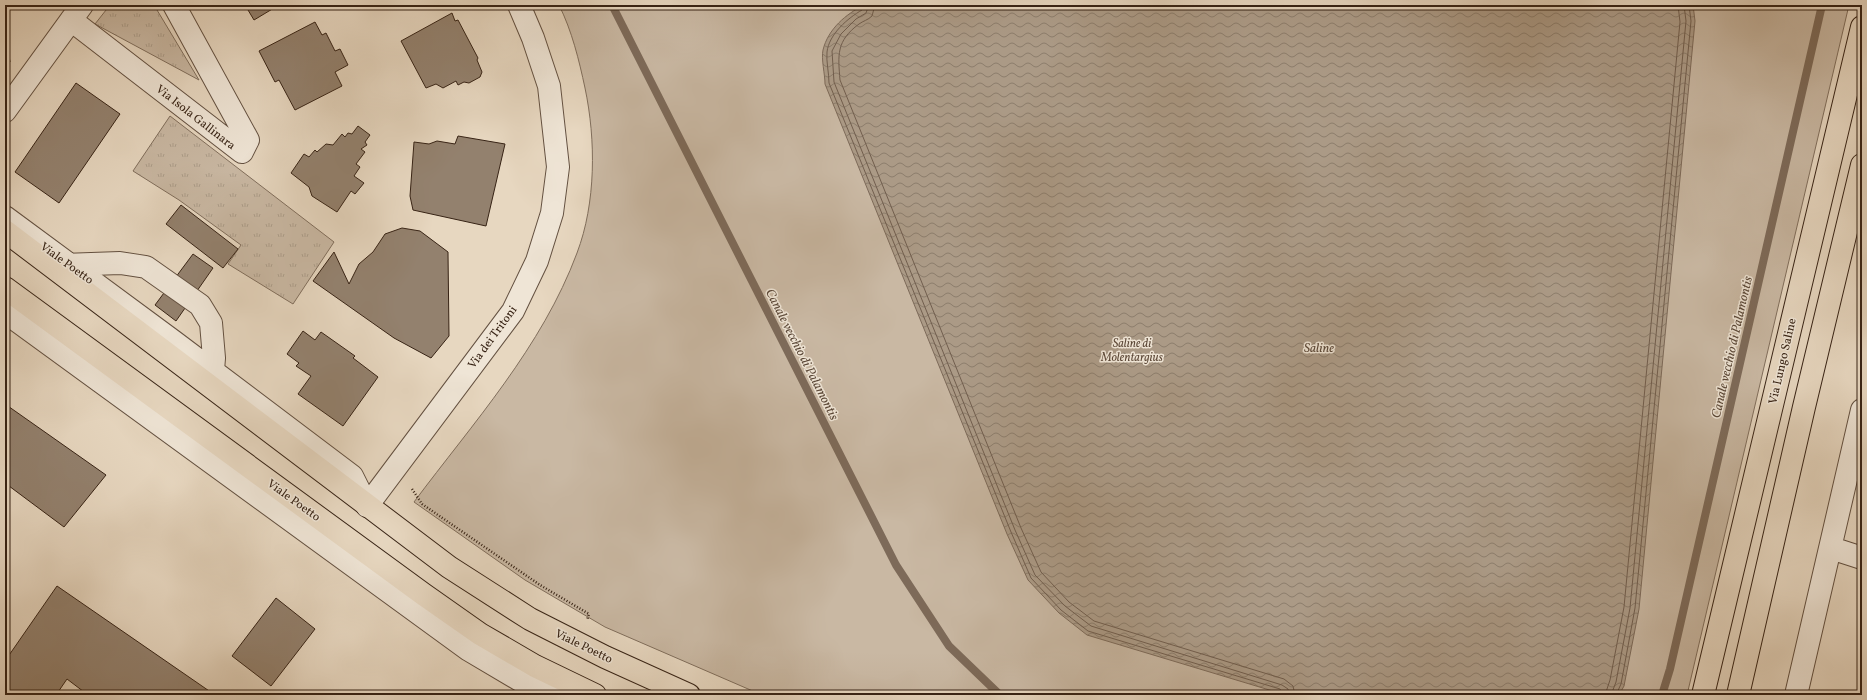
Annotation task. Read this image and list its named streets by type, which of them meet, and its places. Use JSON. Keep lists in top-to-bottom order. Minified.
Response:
{"streets":{"main road":["Viale Poetto","Via Lungo Saline"],"street":["Via Isola Gallinara","Via dei Tritoni"]},"crossings":[["Viale Poetto","Via dei Tritoni"]],"water":["Saline","Canale vecchio di Palamontis"],"parks":["Saline di Molentargius"]}
